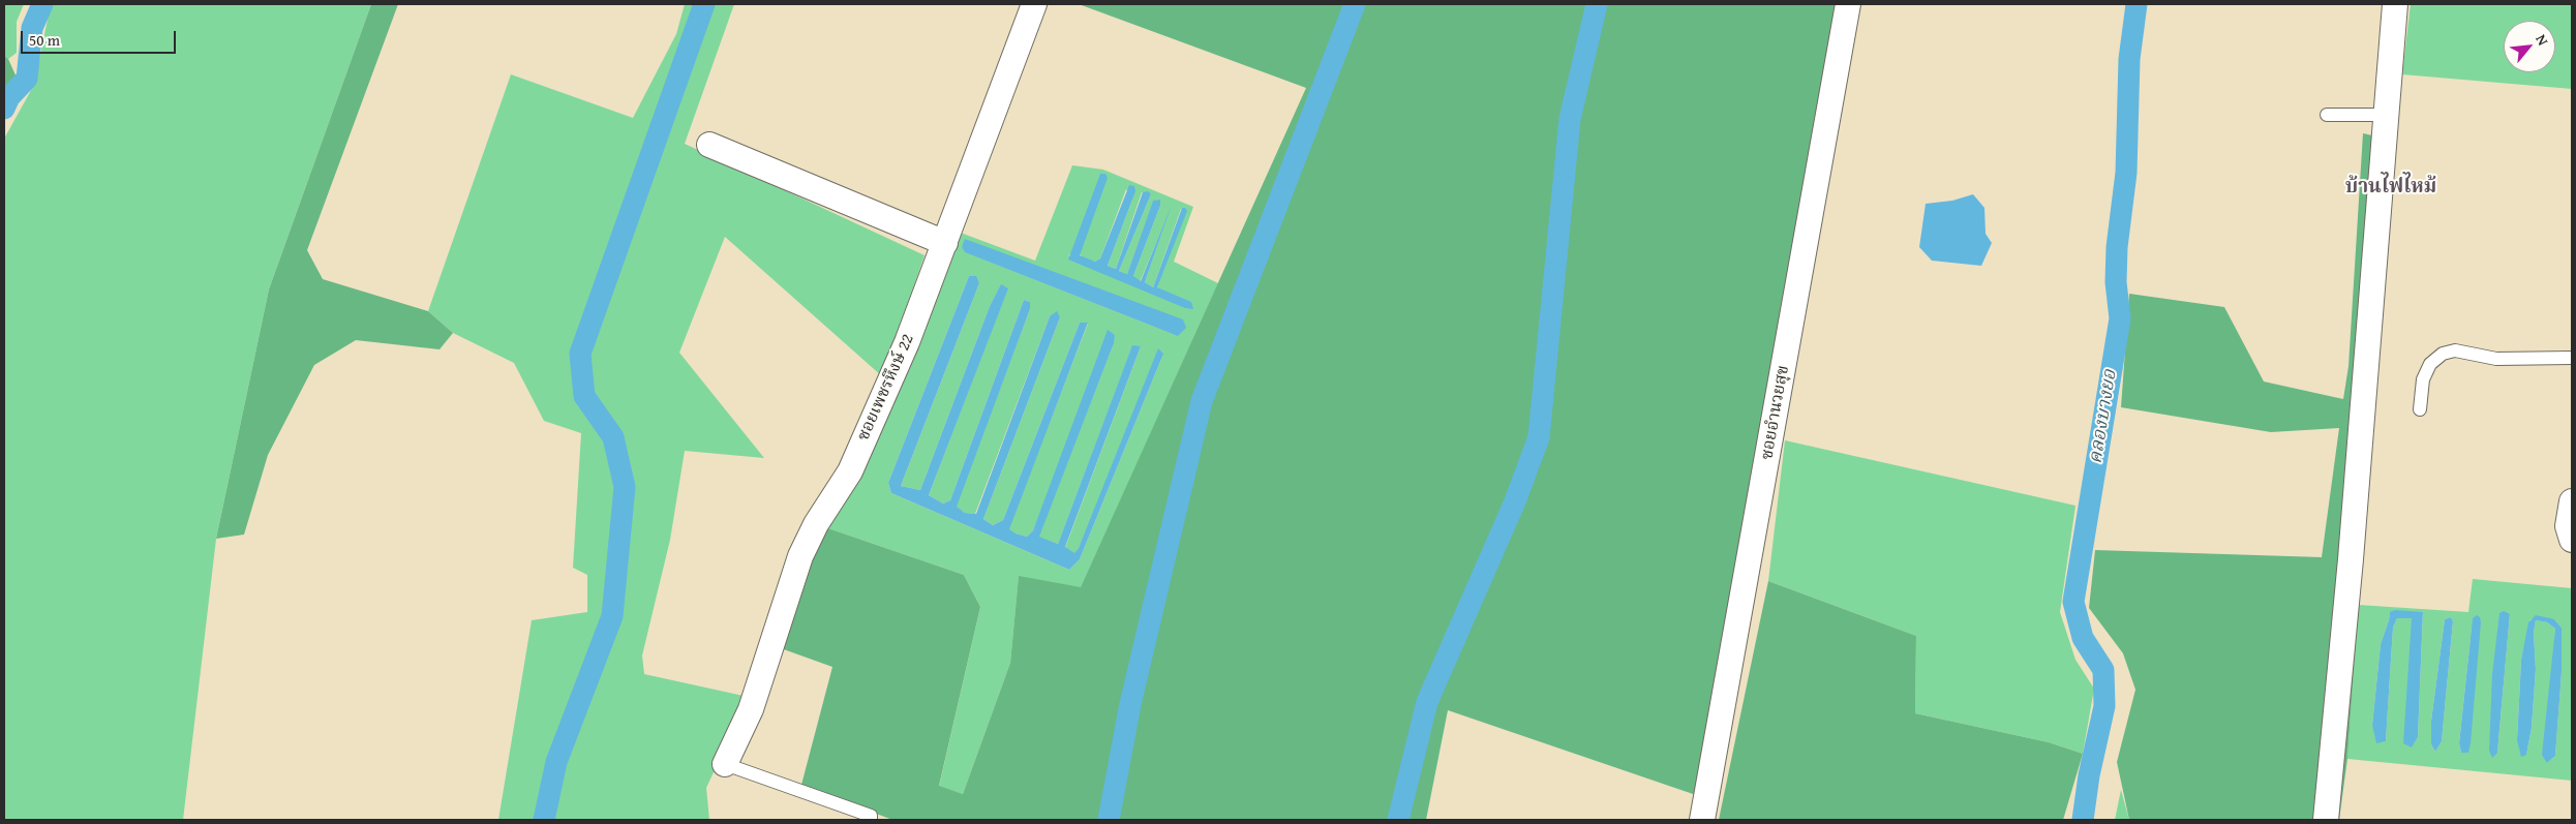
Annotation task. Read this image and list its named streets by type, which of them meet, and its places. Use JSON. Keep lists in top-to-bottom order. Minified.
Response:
{"streets":{"street":["ซอยเพชรหึงษ์ 22","ซอยอำนวยสุข"]},"districts":["บ้านไฟไหม้"],"water":["คลองบางยอ"],"scale_bar":"50 m","north":"top right"}
